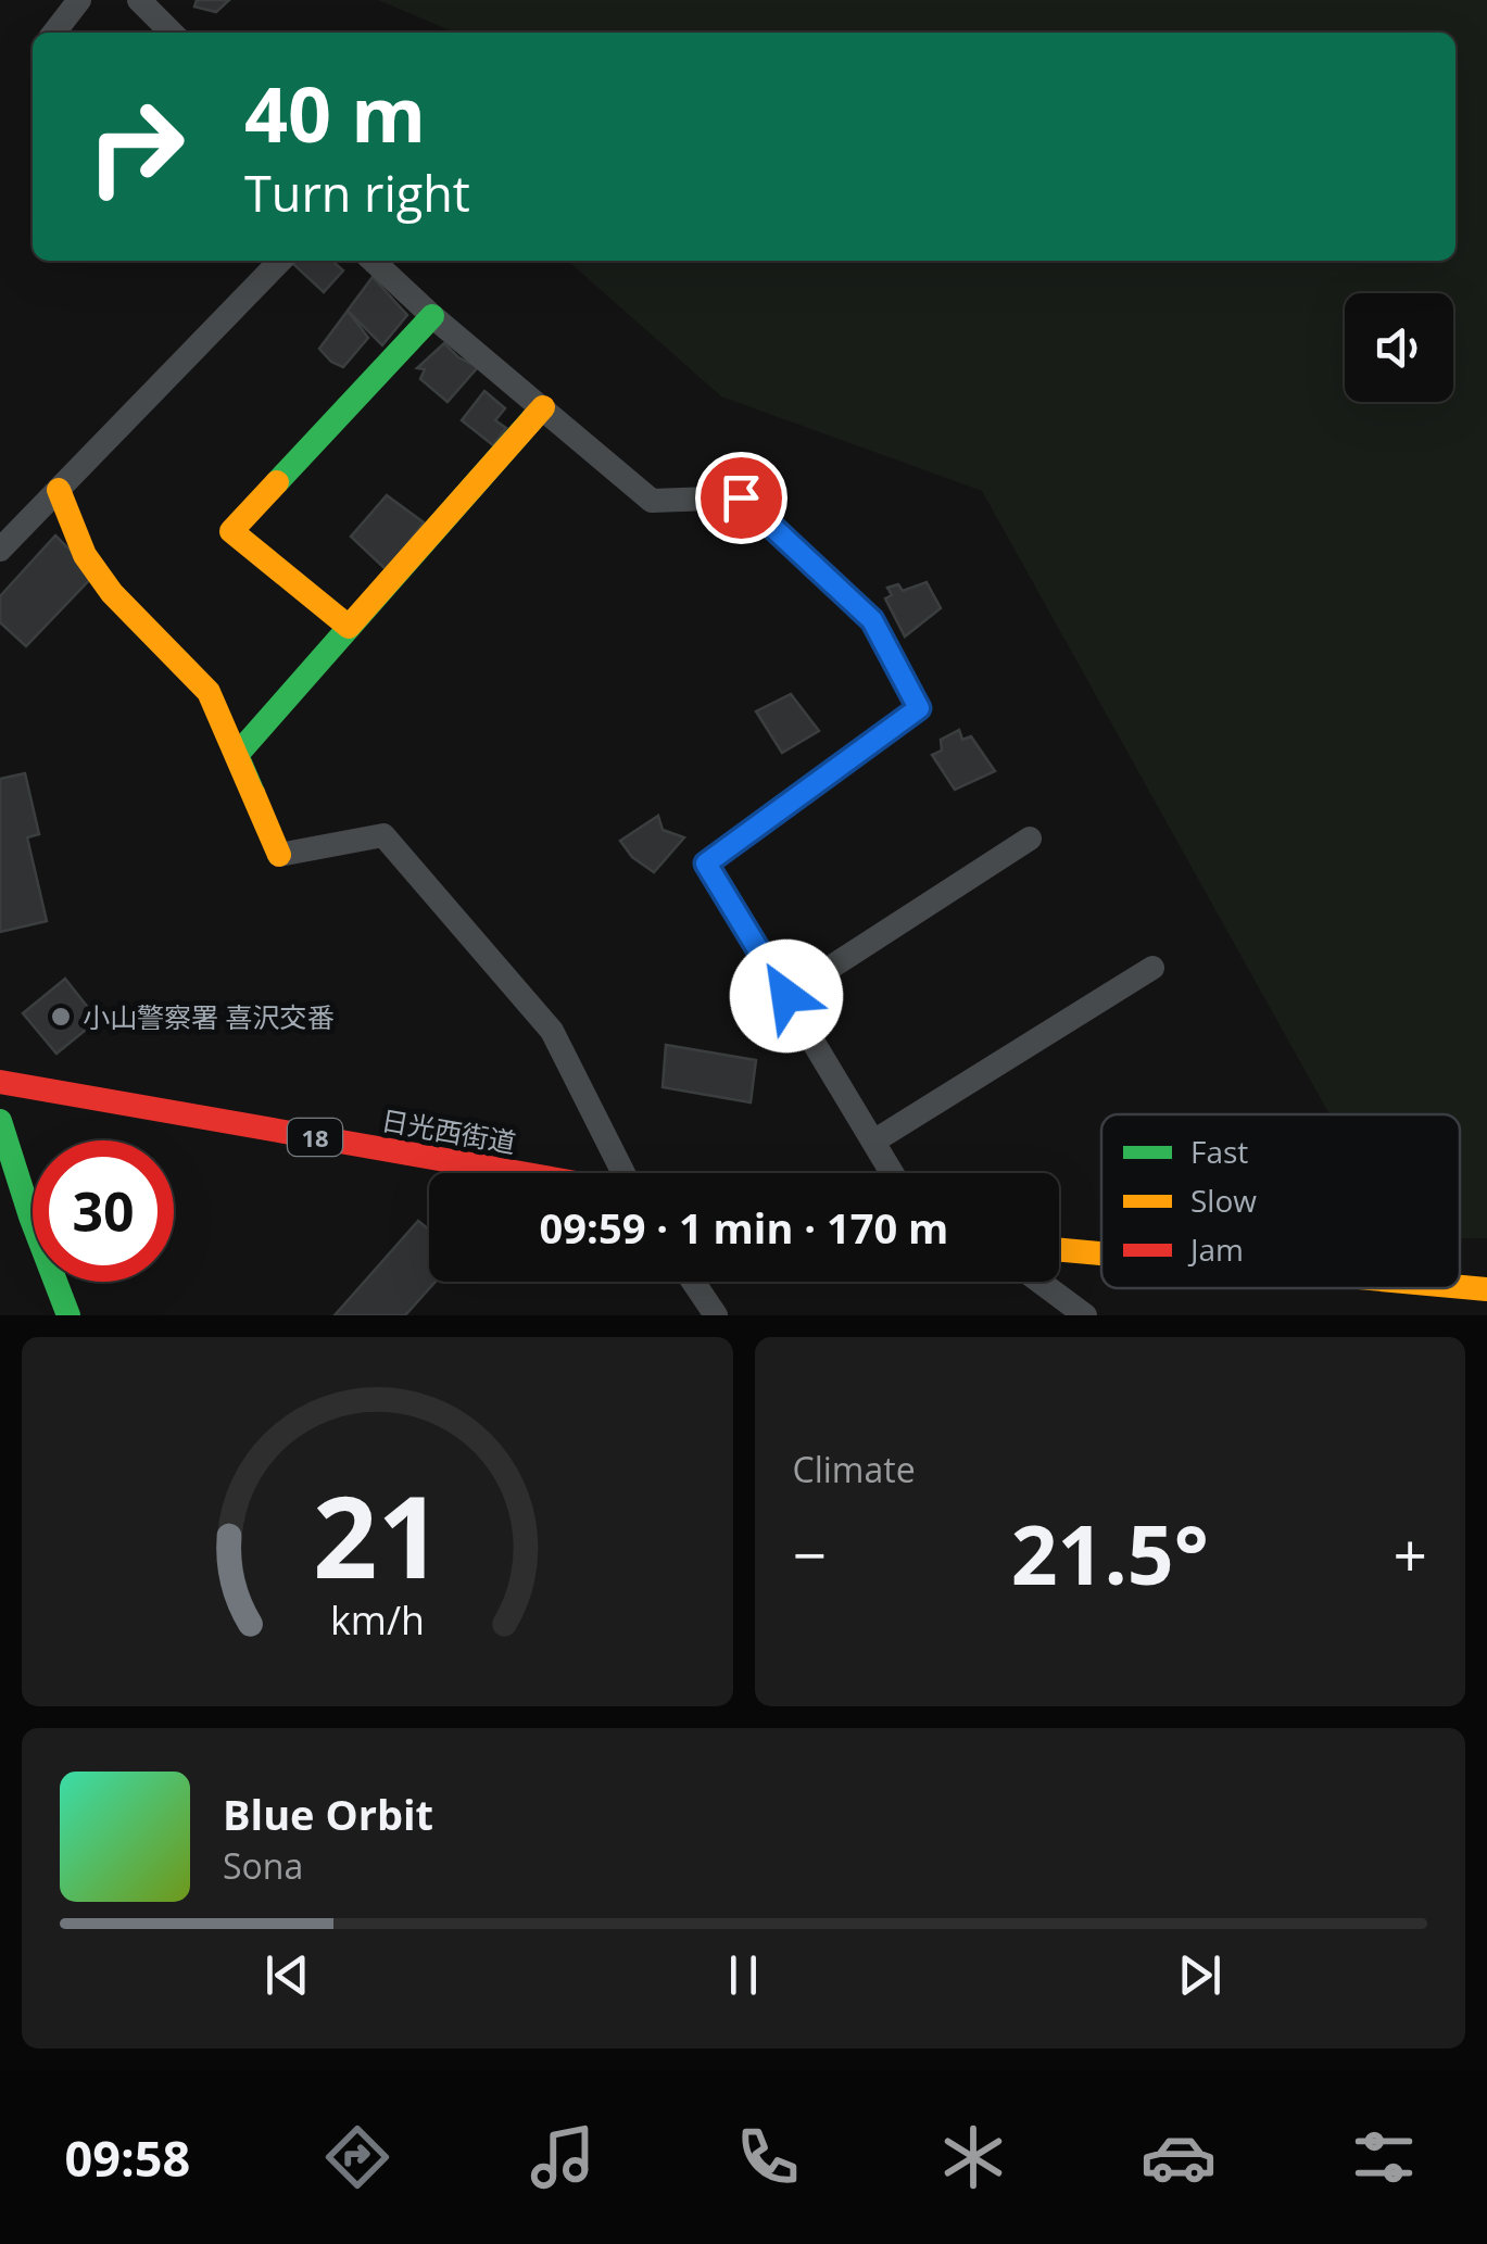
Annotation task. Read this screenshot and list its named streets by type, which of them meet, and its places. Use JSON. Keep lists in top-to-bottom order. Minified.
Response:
{"streets":{"main road":["日光西街道","18"]},"places":["小山警察署 喜沢交番"],"legend":["Fast","Slow","Jam"],"page":{"turn":["40 m","Turn right"],"limit":"30","trip":"09:59 · 1 min · 170 m","tile":"Climate","heat":["−","21.5°","+"],"song":["Blue Orbit","Sona"],"tabs":"09:58","gauge":["21","km/h"]}}
